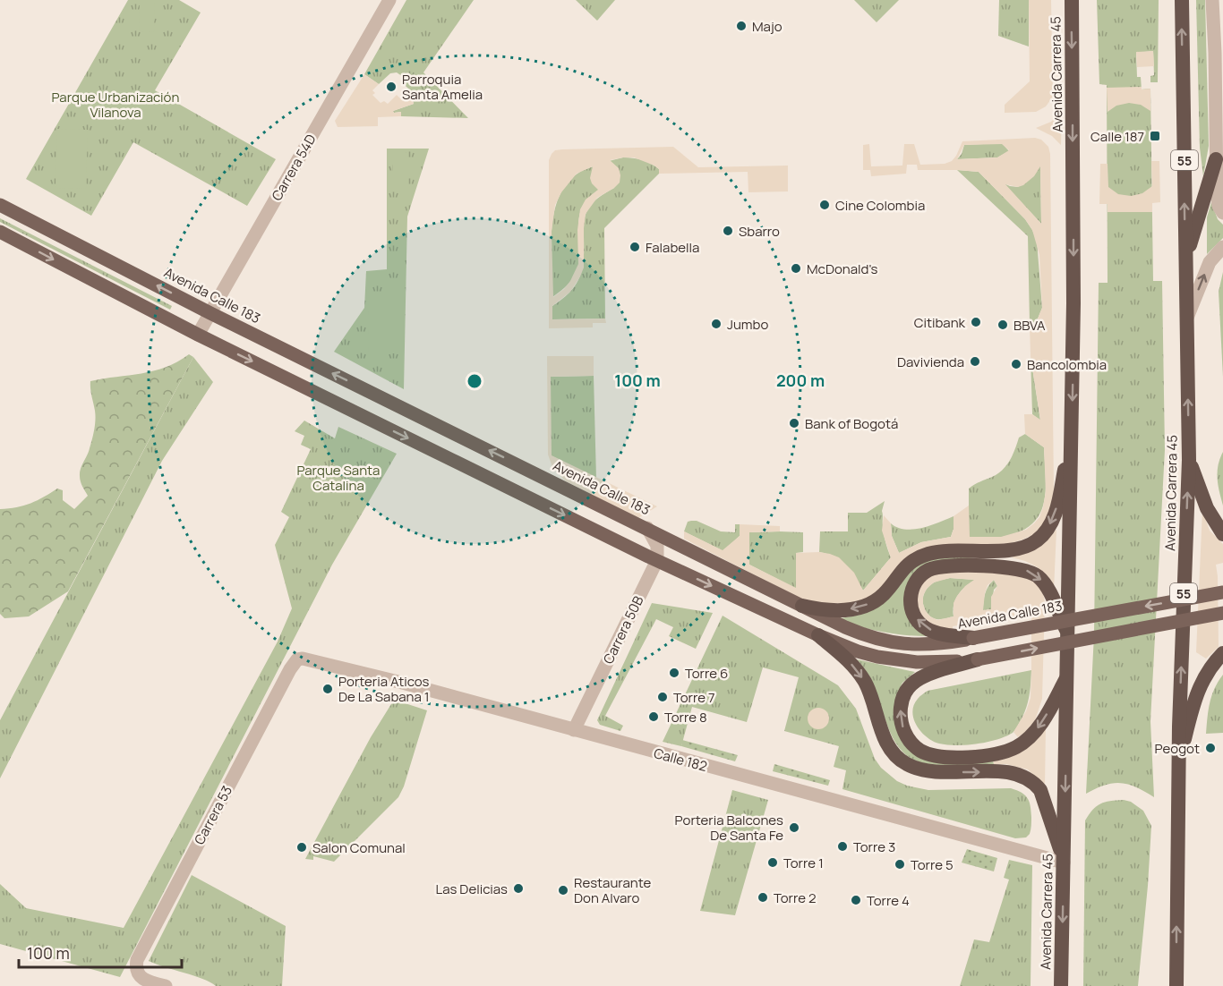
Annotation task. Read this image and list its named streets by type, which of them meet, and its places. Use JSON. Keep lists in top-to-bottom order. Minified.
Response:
{"streets":{"highway":["Avenida Carrera 45","55"],"main road":["Avenida Calle 183"],"street":["Carrera 54D","Carrera 50B","Calle 182","Carrera 53"]},"crossings":[["Avenida Carrera 45","Calle 182"],["Carrera 54D","Avenida Calle 183"],["Carrera 50B","Calle 182"],["Calle 182","Carrera 53"]],"parks":["Parque Urbanización Vilanova","Parque Santa Catalina"],"places":{"other":["Majo","Parroquia Santa Amelia","Cine Colombia","Sbarro","Falabella","McDonald's","Citibank","Jumbo","BBVA","Davivienda","Bancolombia","Bank of Bogotá","Torre 6","Porteria Aticos De La Sabana 1","Torre 7","Torre 8","Peogot","Porteria Balcones De Santa Fe","Torre 3","Salon Comunal","Torre 1","Torre 5","Las Delicias","Restaurante Don Alvaro","Torre 2","Torre 4"],"transit":["Calle 187"]},"scale_bar":"100 m","rings":["100 m","200 m"]}
